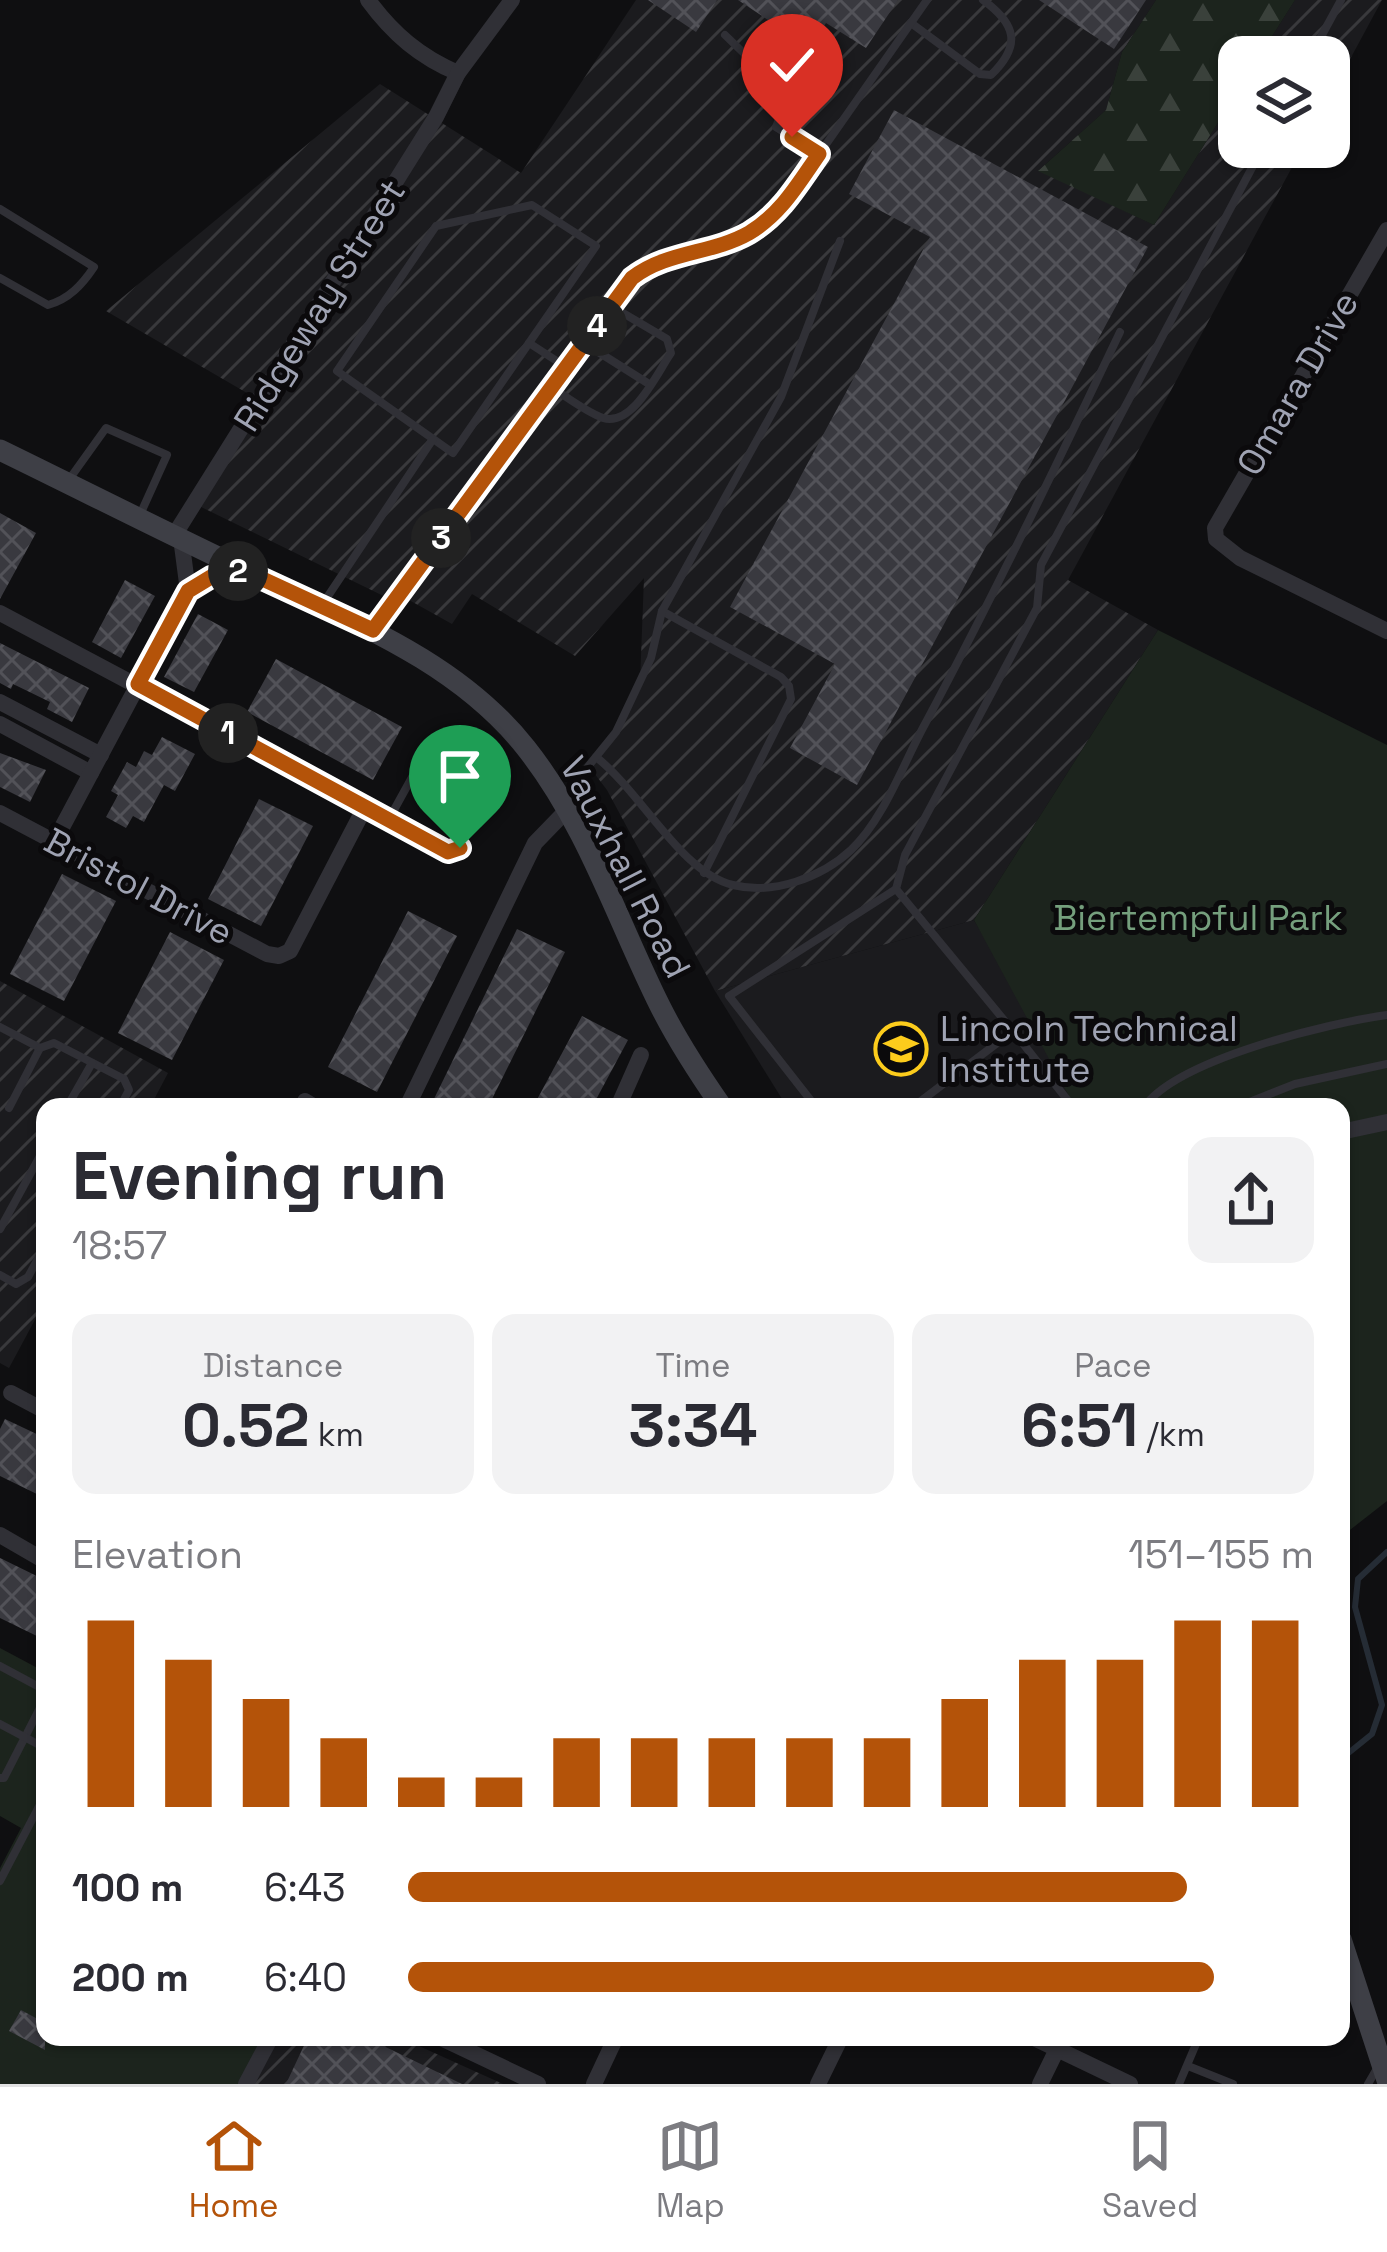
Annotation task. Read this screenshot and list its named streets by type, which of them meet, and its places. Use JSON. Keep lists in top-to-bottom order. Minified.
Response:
{"streets":{"street":["Ridgeway Street","Omara Drive","Vauxhall Road","Bristol Drive"]},"crossings":[["Ridgeway Street","Vauxhall Road"]],"parks":["Biertempful Park"],"places":{"school or university":["Lincoln Technical Institute"]},"page":{"pins":["4","3","2","1"],"heading":["Evening run","18:57"],"stats":[["Distance","0.52 km"],["Time","3:34"],["Pace","6:51 /km"]],"chart":["Elevation","151–155 m"],"list":[{"name":"100 m","note":"6:43"},{"name":"200 m","note":"6:40"}],"tabs":["Home","Map","Saved"]}}
